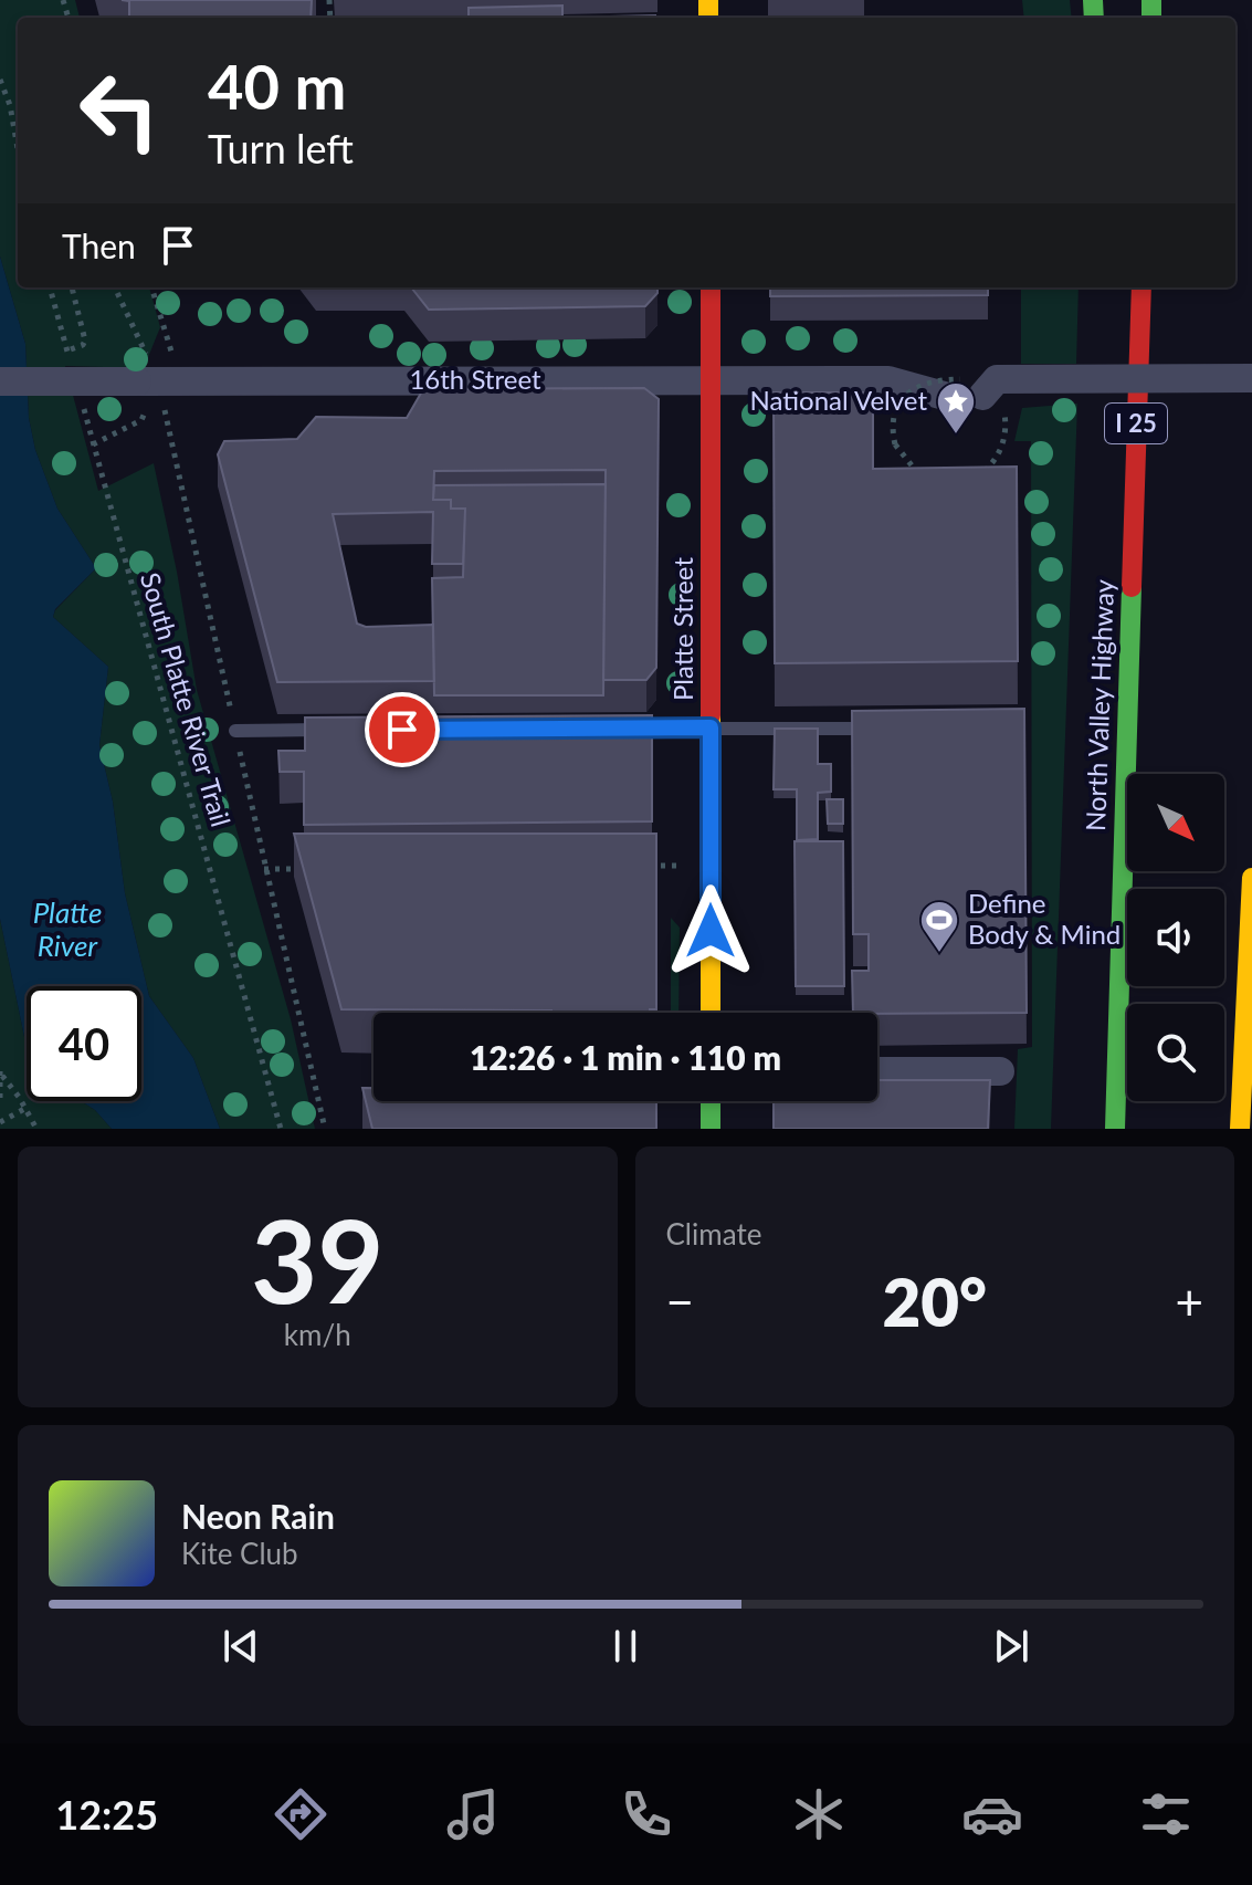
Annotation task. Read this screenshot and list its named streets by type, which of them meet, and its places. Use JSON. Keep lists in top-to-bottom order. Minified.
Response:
{"streets":{"main road":["I 25","Platte Street","North Valley Highway"],"street":["16th Street"],"path":["South Platte River Trail"]},"crossings":[["16th Street","Platte Street"]],"water":["Platte River"],"places":{"place":["National Velvet"],"sports":["Define Body & Mind"]},"north":"bottom right","page":{"turn":["40 m","Turn left"],"then":"Then","limit":"40","trip":"12:26 · 1 min · 110 m","tile":[["39","km/h"],"Climate"],"heat":["−","20°","+"],"song":["Neon Rain","Kite Club"],"tabs":"12:25"}}
